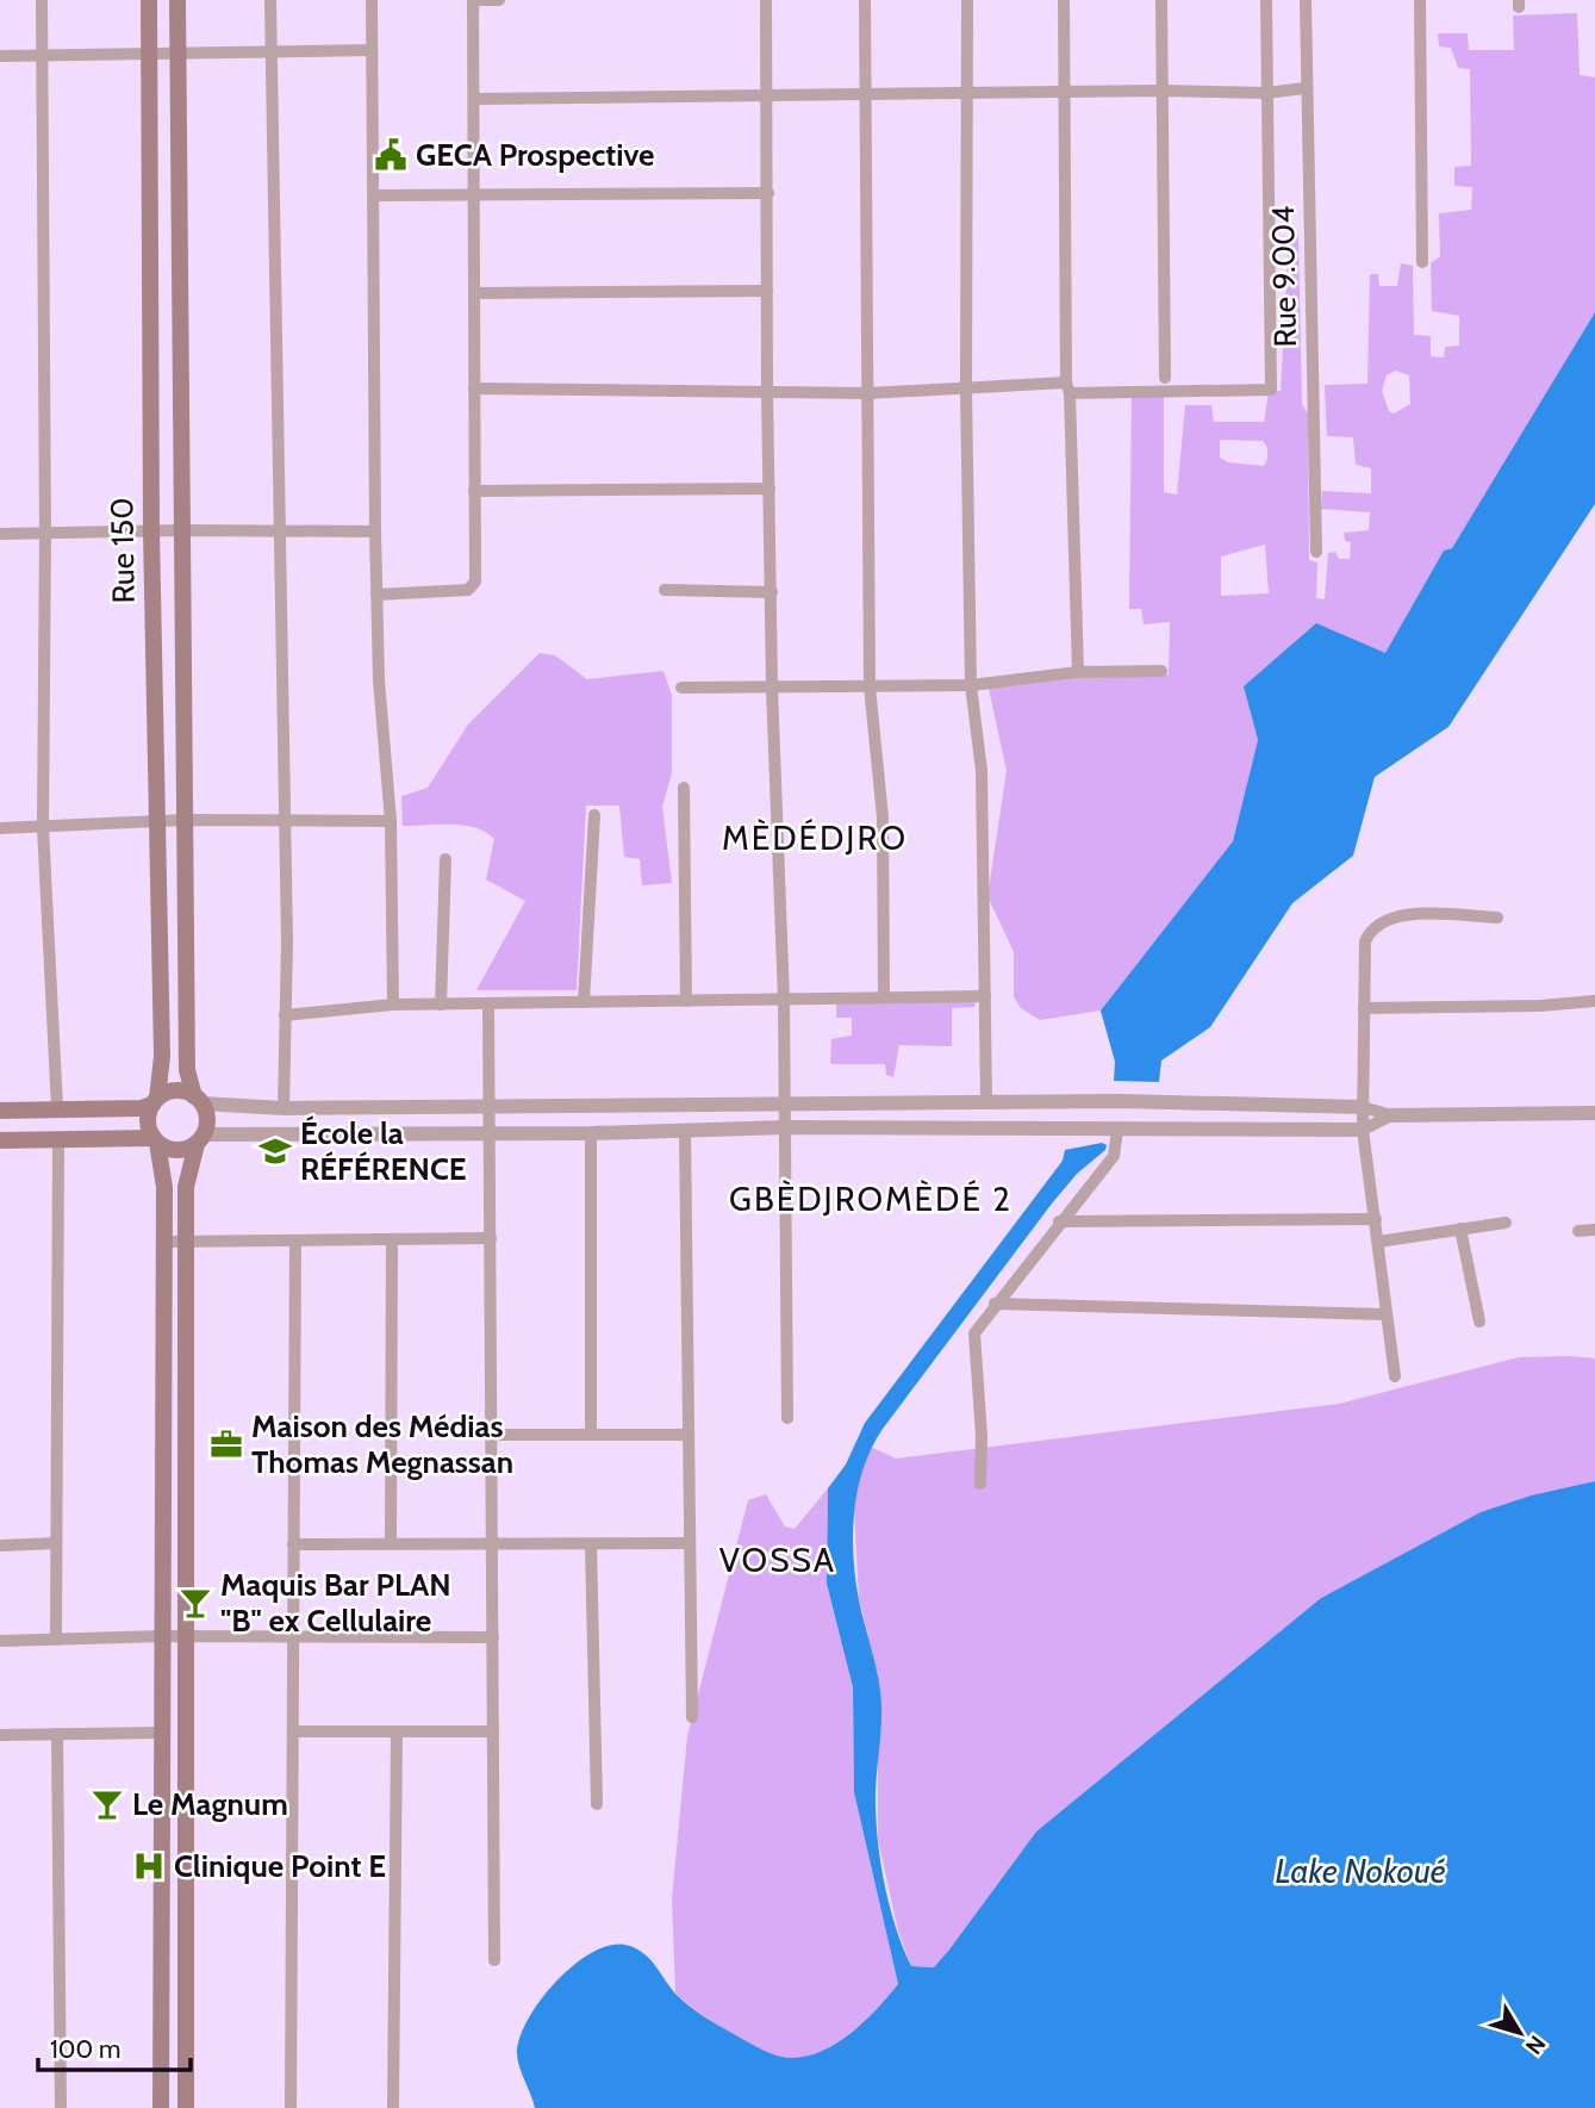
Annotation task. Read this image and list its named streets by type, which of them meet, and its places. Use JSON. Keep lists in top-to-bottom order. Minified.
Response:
{"streets":{"main road":["Rue 150"],"street":["Rue 9.004"]},"districts":["MÈDÉDJRO","GBÈDJROMÈDÉ 2","VOSSA"],"water":["Lake Nokoué"],"places":{"public building":["GECA Prospective"],"school or university":["École la RÉFÉRENCE"],"office":["Maison des Médias Thomas Megnassan"],"bar":["Maquis Bar PLAN \"B\" ex Cellulaire","Le Magnum"],"hospital":["Clinique Point E"]},"scale_bar":"100 m","north":"bottom right"}
